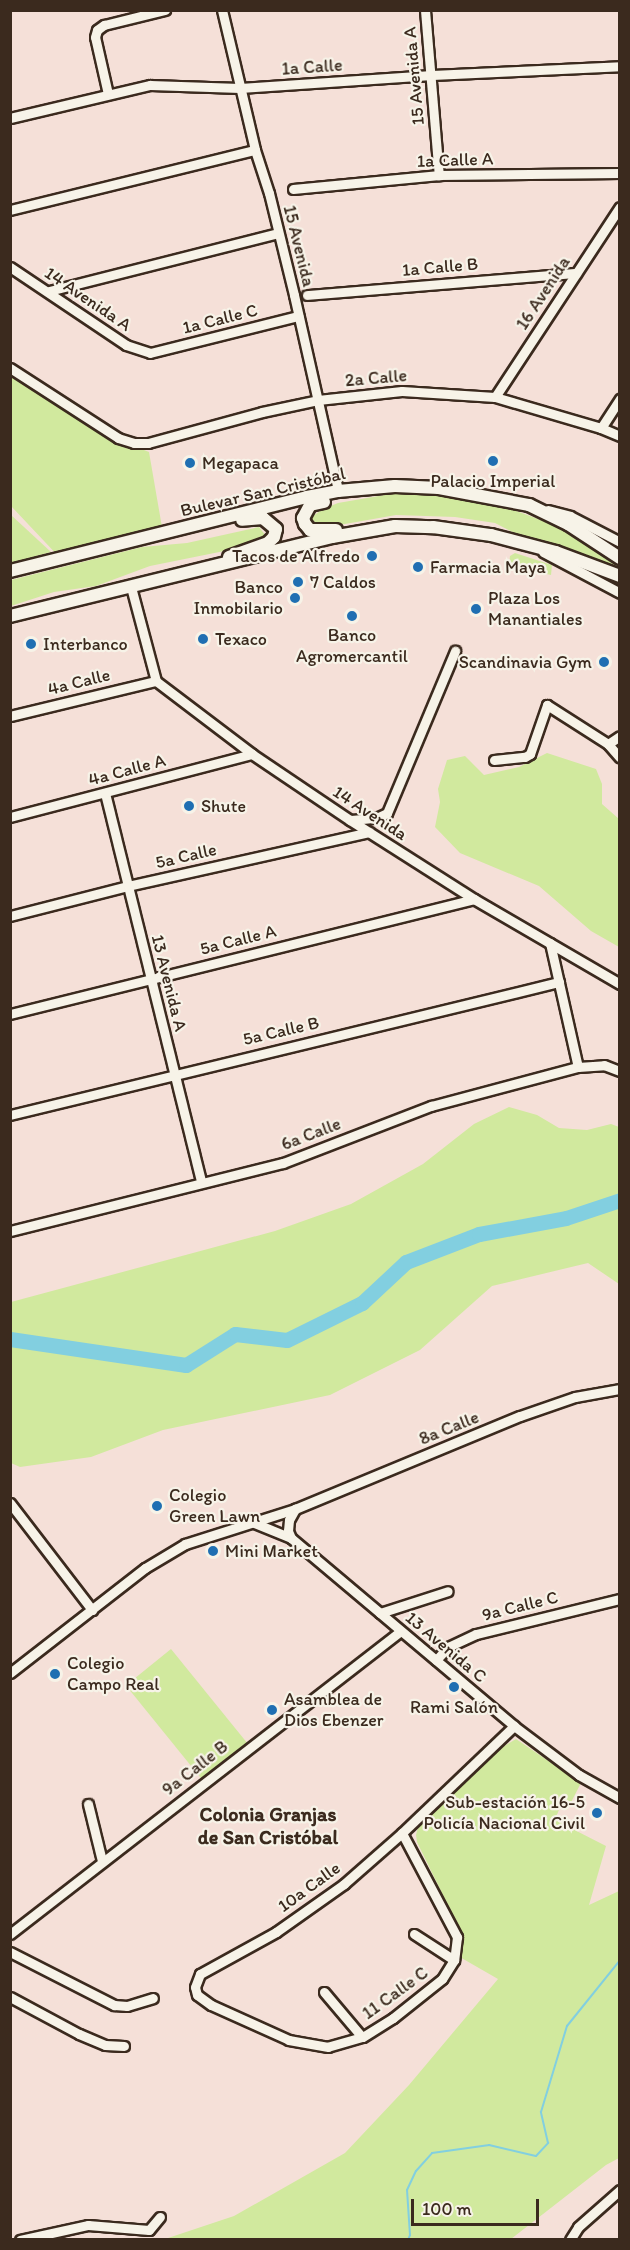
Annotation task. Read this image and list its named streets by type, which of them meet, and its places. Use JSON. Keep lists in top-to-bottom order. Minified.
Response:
{"streets":{"main road":["Bulevar San Cristóbal"],"street":["1a Calle","15 Avenida A","1a Calle A","15 Avenida","1a Calle B","16 Avenida","14 Avenida A","1a Calle C","2a Calle","4a Calle","4a Calle A","14 Avenida","5a Calle","5a Calle A","13 Avenida A","5a Calle B","6a Calle","8a Calle","9a Calle C","13 Avenida C","9a Calle B","10a Calle","11 Calle C"]},"crossings":[["1a Calle","15 Avenida A"],["1a Calle","15 Avenida"],["15 Avenida A","1a Calle A"],["15 Avenida","1a Calle C"],["15 Avenida","2a Calle"],["15 Avenida","Bulevar San Cristóbal"],["1a Calle B","16 Avenida"],["16 Avenida","2a Calle"],["14 Avenida A","1a Calle C"],["4a Calle","14 Avenida"],["4a Calle A","14 Avenida"],["4a Calle A","13 Avenida A"],["14 Avenida","5a Calle"],["14 Avenida","5a Calle A"],["5a Calle","13 Avenida A"],["5a Calle A","13 Avenida A"],["13 Avenida A","5a Calle B"],["13 Avenida A","6a Calle"],["8a Calle","13 Avenida C"],["9a Calle C","13 Avenida C"],["13 Avenida C","9a Calle B"],["13 Avenida C","10a Calle"],["10a Calle","11 Calle C"]],"districts":["Colonia Granjas de San Cristóbal"],"places":["Palacio Imperial","Megapaca","Tacos de Alfredo","Farmacia Maya","7 Caldos","Banco Inmobilario","Plaza Los Manantiales","Banco Agromercantil","Texaco","Interbanco","Scandinavia Gym","Shute","Colegio Green Lawn","Mini Market","Colegio Campo Real","Rami Salón","Asamblea de Dios Ebenzer","Sub-estación 16-5 Policía Nacional Civil"],"scale_bar":"100 m"}
